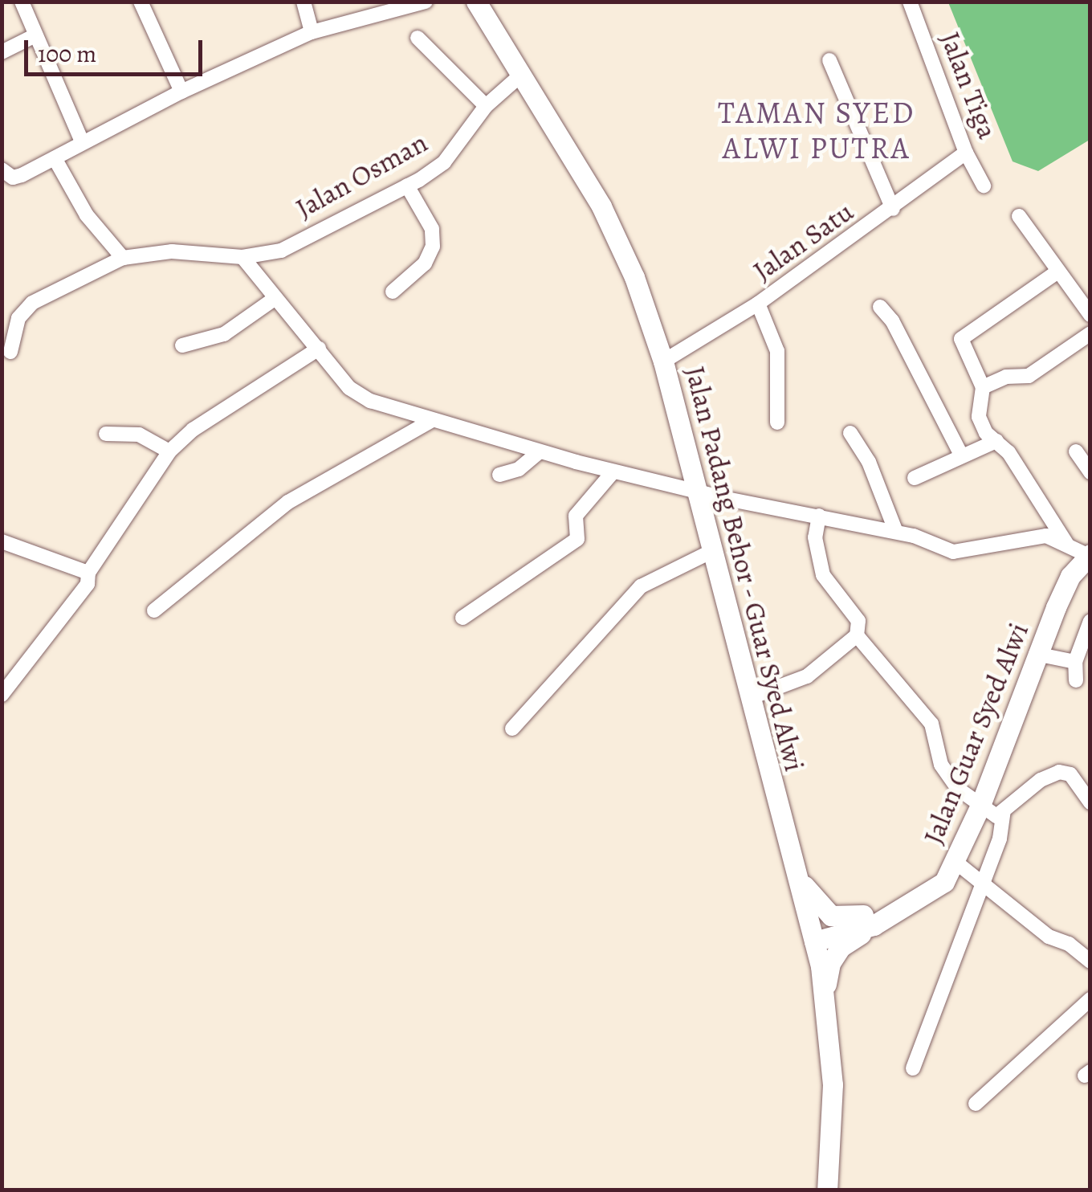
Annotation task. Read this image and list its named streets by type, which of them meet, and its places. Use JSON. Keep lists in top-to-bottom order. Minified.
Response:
{"streets":{"main road":["Jalan Padang Behor - Guar Syed Alwi","Jalan Guar Syed Alwi"],"street":["Jalan Tiga","Jalan Osman","Jalan Satu"]},"crossings":[["Jalan Tiga","Jalan Satu"],["Jalan Osman","Jalan Padang Behor - Guar Syed Alwi"],["Jalan Satu","Jalan Padang Behor - Guar Syed Alwi"],["Jalan Padang Behor - Guar Syed Alwi","Jalan Guar Syed Alwi"]],"districts":["TAMAN SYED ALWI PUTRA"],"scale_bar":"100 m"}
